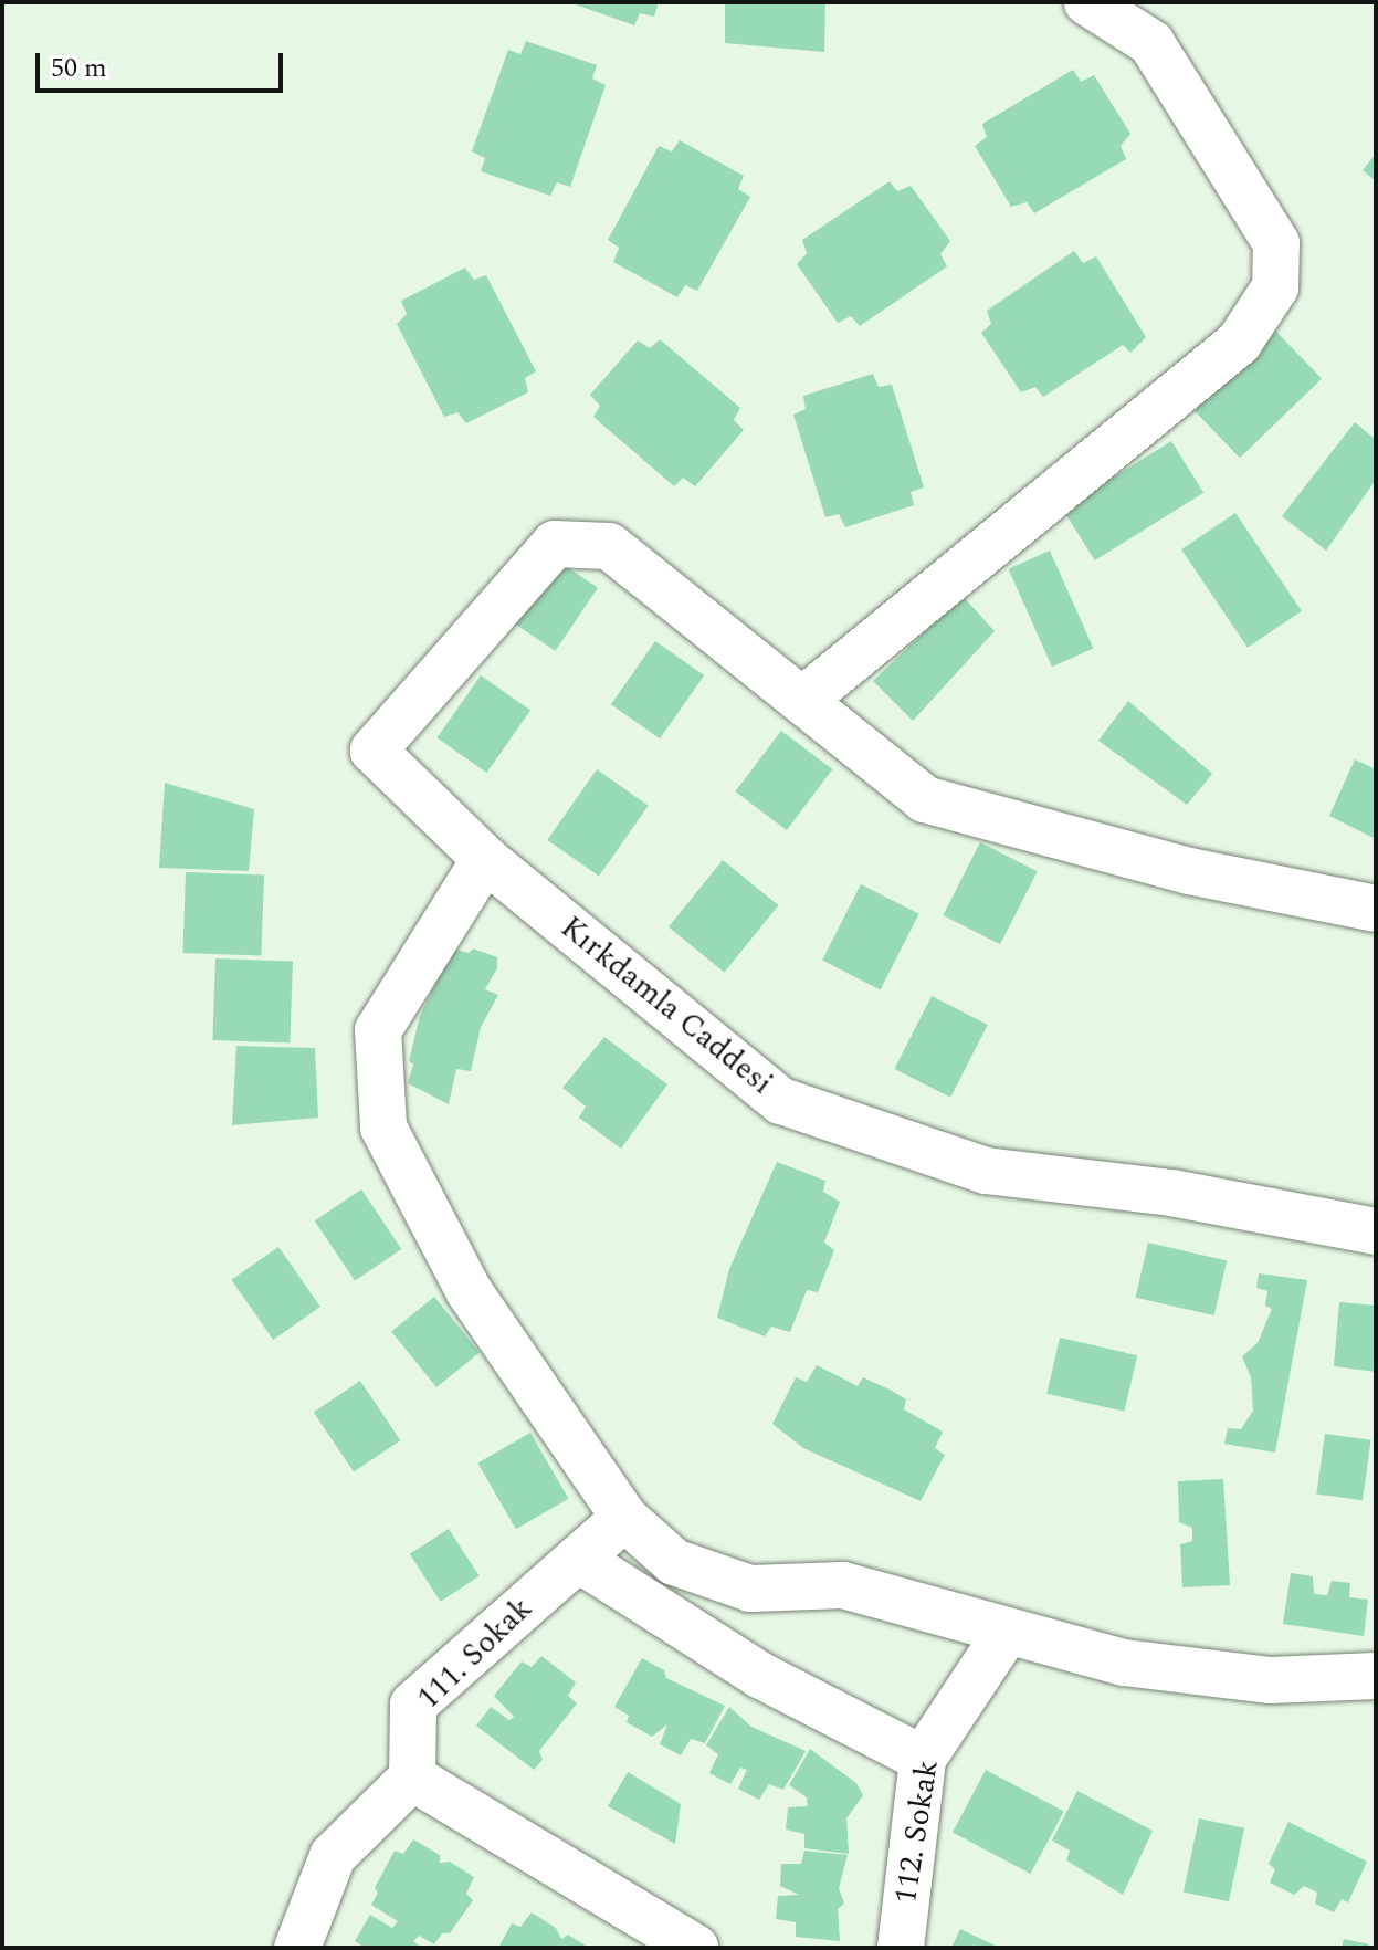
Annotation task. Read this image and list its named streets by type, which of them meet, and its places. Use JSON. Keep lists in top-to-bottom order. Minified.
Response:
{"streets":{"street":["Kırkdamla Caddesi","111. Sokak","112. Sokak"]},"scale_bar":"50 m"}
